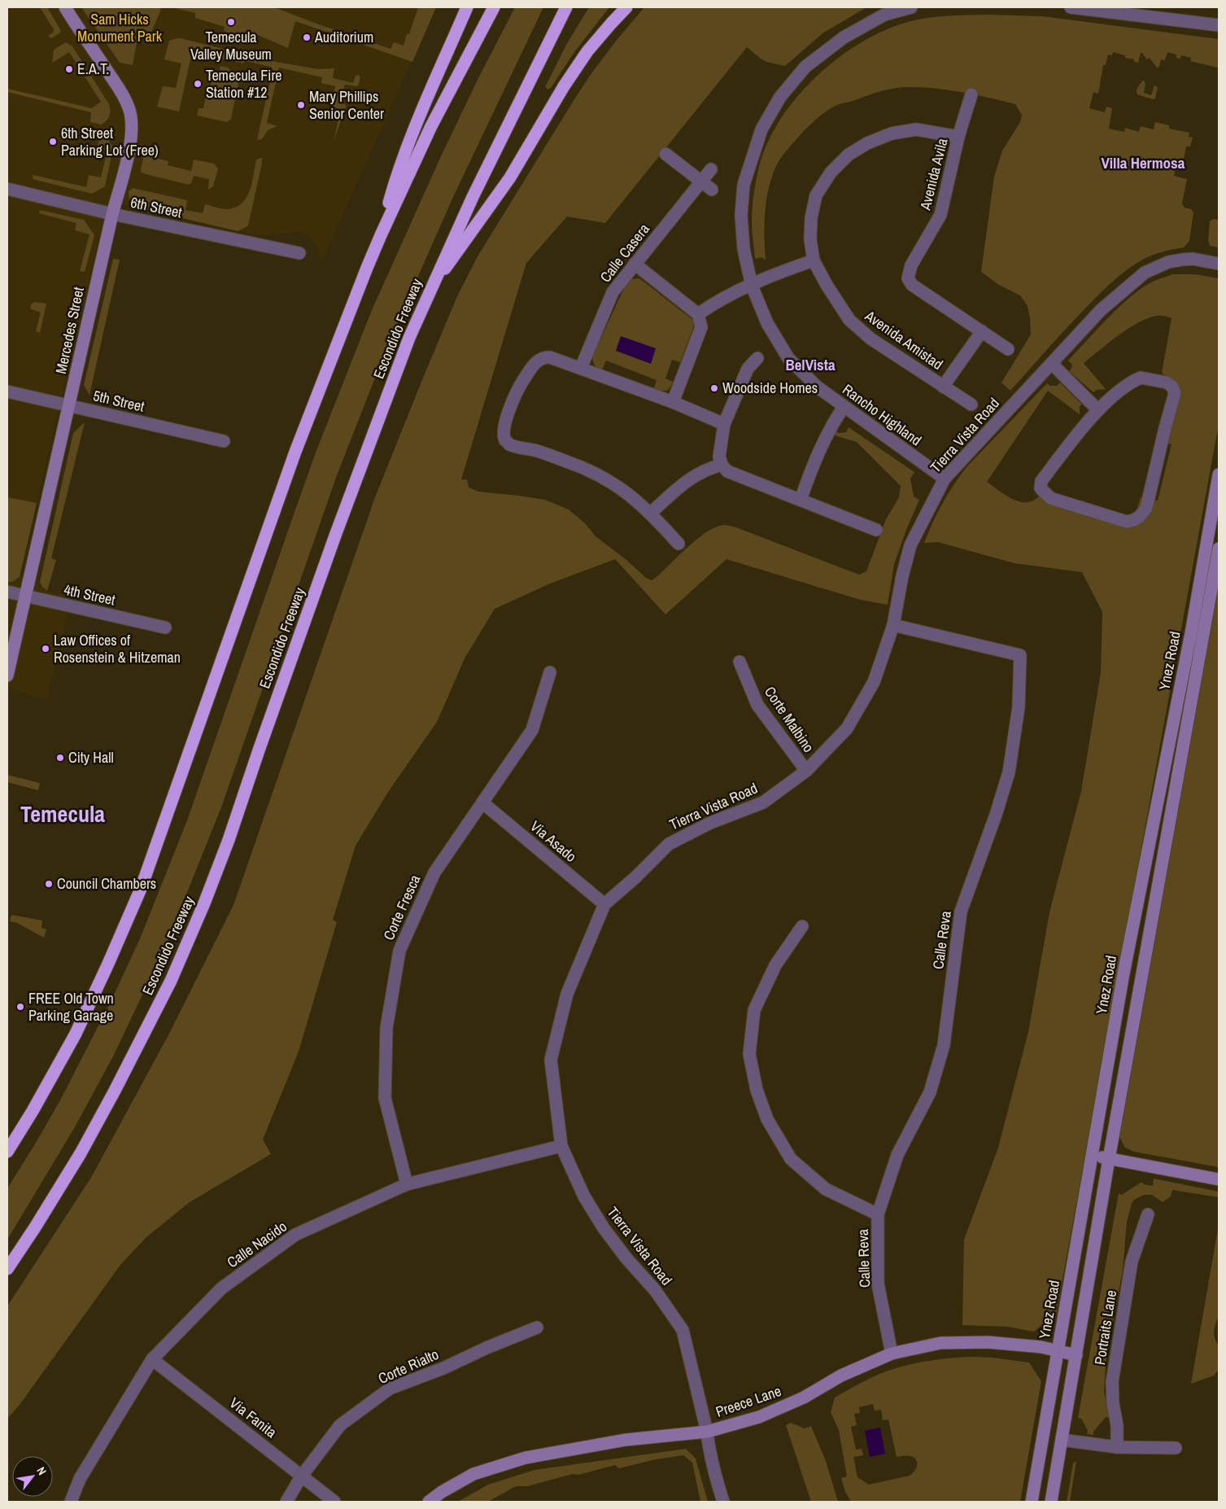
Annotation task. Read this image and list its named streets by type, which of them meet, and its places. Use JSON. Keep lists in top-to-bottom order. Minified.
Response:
{"streets":{"highway":["Escondido Freeway"],"main road":["Mercedes Street","Ynez Road","Preece Lane"],"street":["Avenida Avila","6th Street","Calle Casera","Avenida Amistad","5th Street","Rancho Highland","Tierra Vista Road","4th Street","Corte Malbino","Via Asado","Corte Fresca","Calle Reva","Calle Nacido","Portraits Lane","Corte Rialto","Via Fanita"]},"crossings":[["Avenida Avila","Avenida Amistad"],["6th Street","Mercedes Street"],["Mercedes Street","5th Street"],["Mercedes Street","4th Street"],["Rancho Highland","Tierra Vista Road"],["Tierra Vista Road","Corte Malbino"],["Tierra Vista Road","Via Asado"],["Tierra Vista Road","Calle Reva"],["Tierra Vista Road","Calle Nacido"],["Tierra Vista Road","Preece Lane"],["Ynez Road","Preece Lane"],["Via Asado","Corte Fresca"],["Corte Fresca","Calle Nacido"],["Calle Reva","Preece Lane"],["Calle Nacido","Via Fanita"],["Corte Rialto","Via Fanita"]],"districts":["Villa Hermosa","BelVista","Temecula"],"parks":["Sam Hicks Monument Park"],"places":["Temecula Valley Museum","Auditorium","E.A.T.","Temecula Fire Station #12","Mary Phillips Senior Center","6th Street Parking Lot (Free)","Woodside Homes","Law Offices of Rosenstein & Hitzeman","City Hall","Council Chambers","FREE Old Town Parking Garage"],"north":"top right"}
